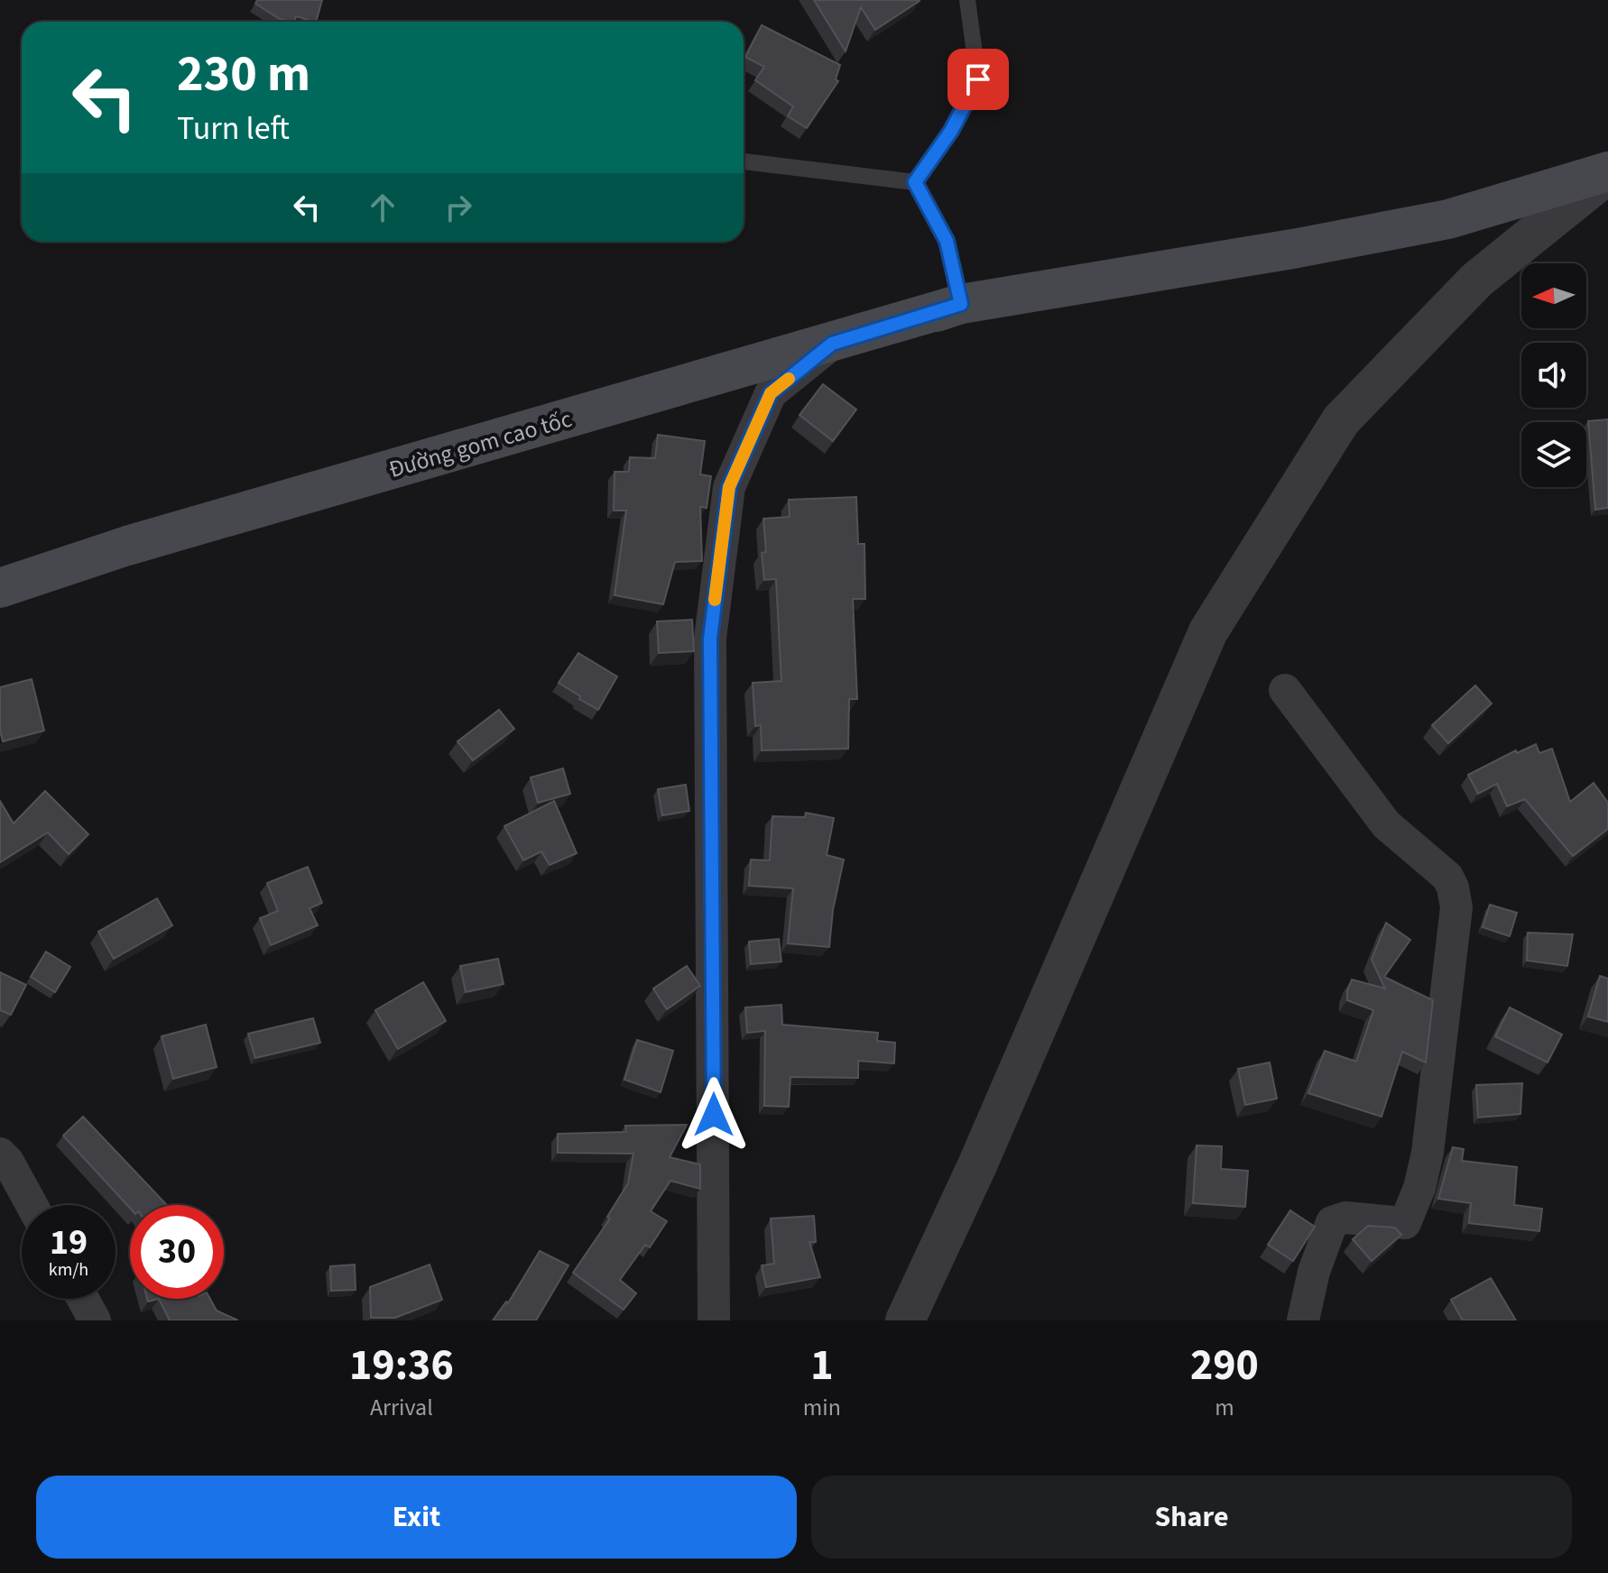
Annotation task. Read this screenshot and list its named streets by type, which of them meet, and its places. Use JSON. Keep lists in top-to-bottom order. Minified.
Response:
{"streets":{"main road":["Đường gom cao tốc"]},"north":"left","page":{"turn":["230 m","Turn left"],"speed":"19 km/h","limit":"30","eta":["19:36","Arrival","1","min","290","m"],"buttons":["Exit","Share"]}}
